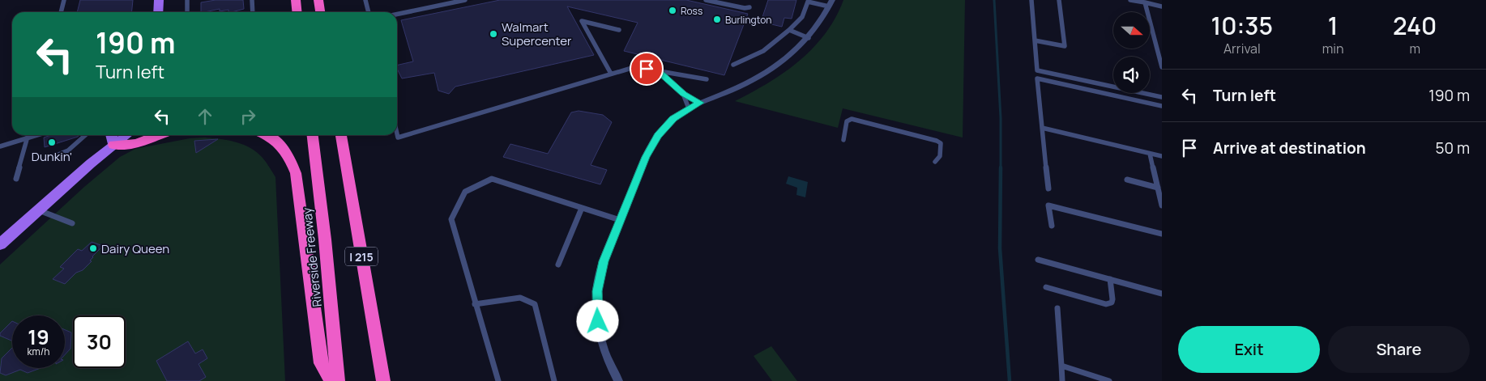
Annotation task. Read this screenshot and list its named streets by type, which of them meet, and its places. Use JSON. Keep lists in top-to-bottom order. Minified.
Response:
{"streets":{"highway":["I 215","Riverside Freeway"]},"places":["Ross","Burlington","Walmart Supercenter","Dunkin'","Dairy Queen"],"north":"right","page":{"eta":["10:35","Arrival","1","min","240","m"],"turn":["190 m","Turn left"],"list":[{"name":"Turn left","value":"190 m"},{"name":"Arrive at destination","value":"50 m"}],"speed":"19 km/h","limit":"30","buttons":["Exit","Share"]}}
